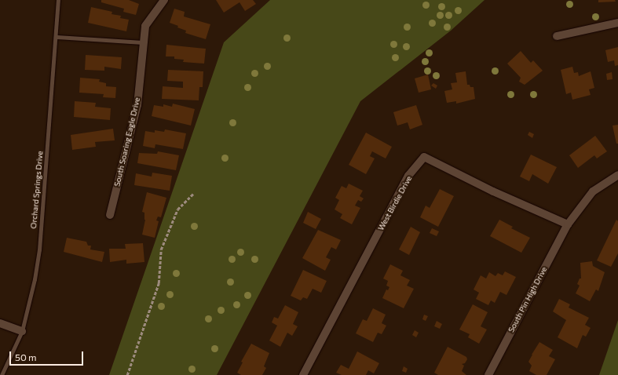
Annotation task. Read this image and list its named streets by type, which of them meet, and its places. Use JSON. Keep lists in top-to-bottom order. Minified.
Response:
{"streets":{"street":["South Soaring Eagle Drive","West Birdie Drive","South Pin High Drive"],"lane":["Orchard Springs Drive"]},"crossings":[["West Birdie Drive","South Pin High Drive"]],"scale_bar":"50 m"}
